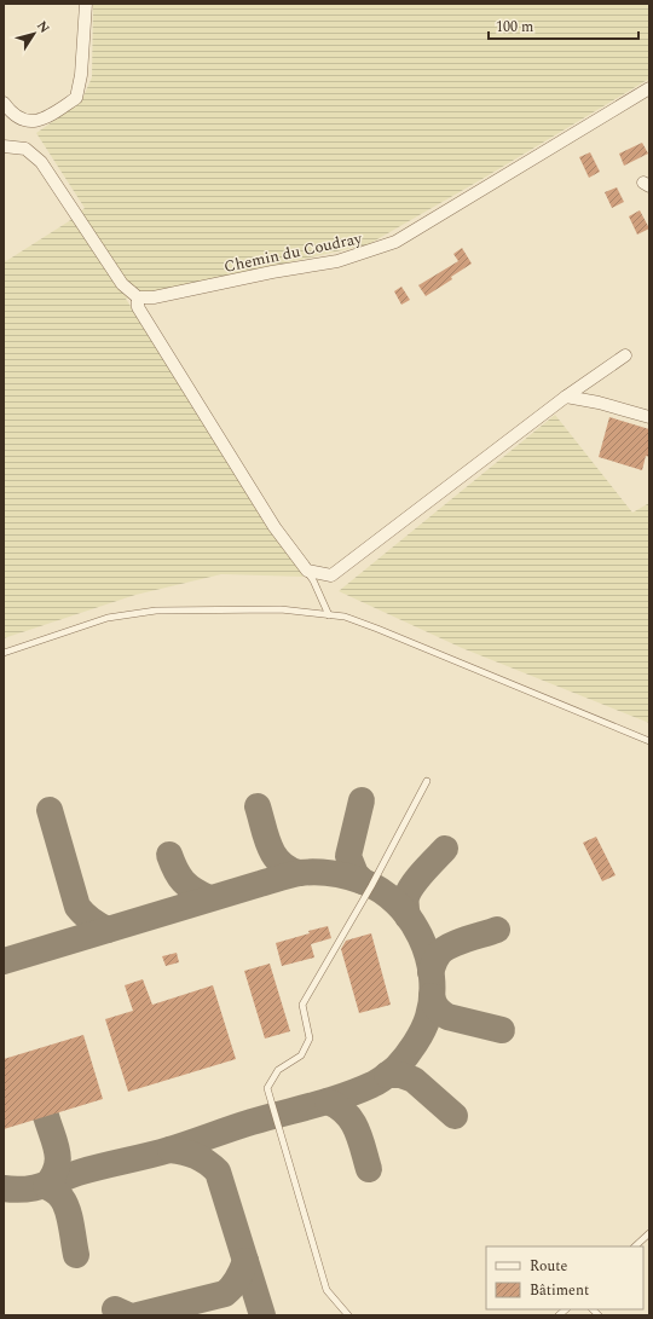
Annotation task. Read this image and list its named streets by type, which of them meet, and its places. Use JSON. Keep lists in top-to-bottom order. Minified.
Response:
{"streets":{"street":["Chemin du Coudray"]},"legend":["Route","Bâtiment"],"scale_bar":"100 m","north":"top right"}
